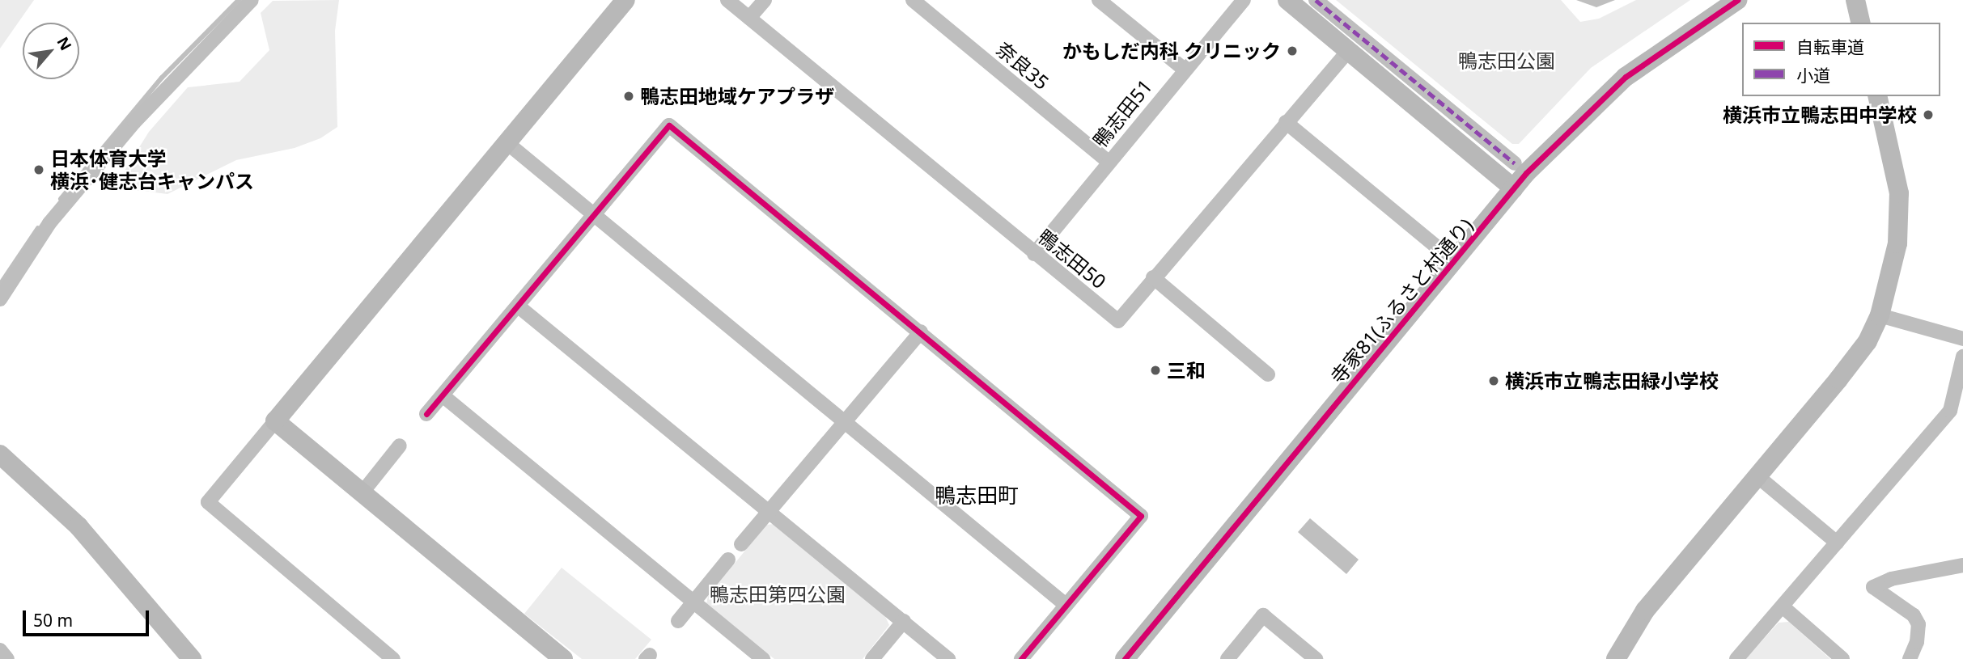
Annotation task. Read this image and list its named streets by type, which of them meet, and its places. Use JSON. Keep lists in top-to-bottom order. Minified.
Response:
{"streets":{"street":["奈良35","鴨志田51","鴨志田50","寺家81(ふるさと村通り)"]},"crossings":[["奈良35","鴨志田51"],["鴨志田51","鴨志田50"]],"districts":["鴨志田町"],"parks":["鴨志田公園","鴨志田第四公園"],"places":["かもしだ内科 クリニック","鴨志田地域ケアプラザ","横浜市立鴨志田中学校","日本体育大学 横浜･健志台キャンパス","三和","横浜市立鴨志田緑小学校"],"legend":["自転車道","小道"],"scale_bar":"50 m","north":"top right"}
